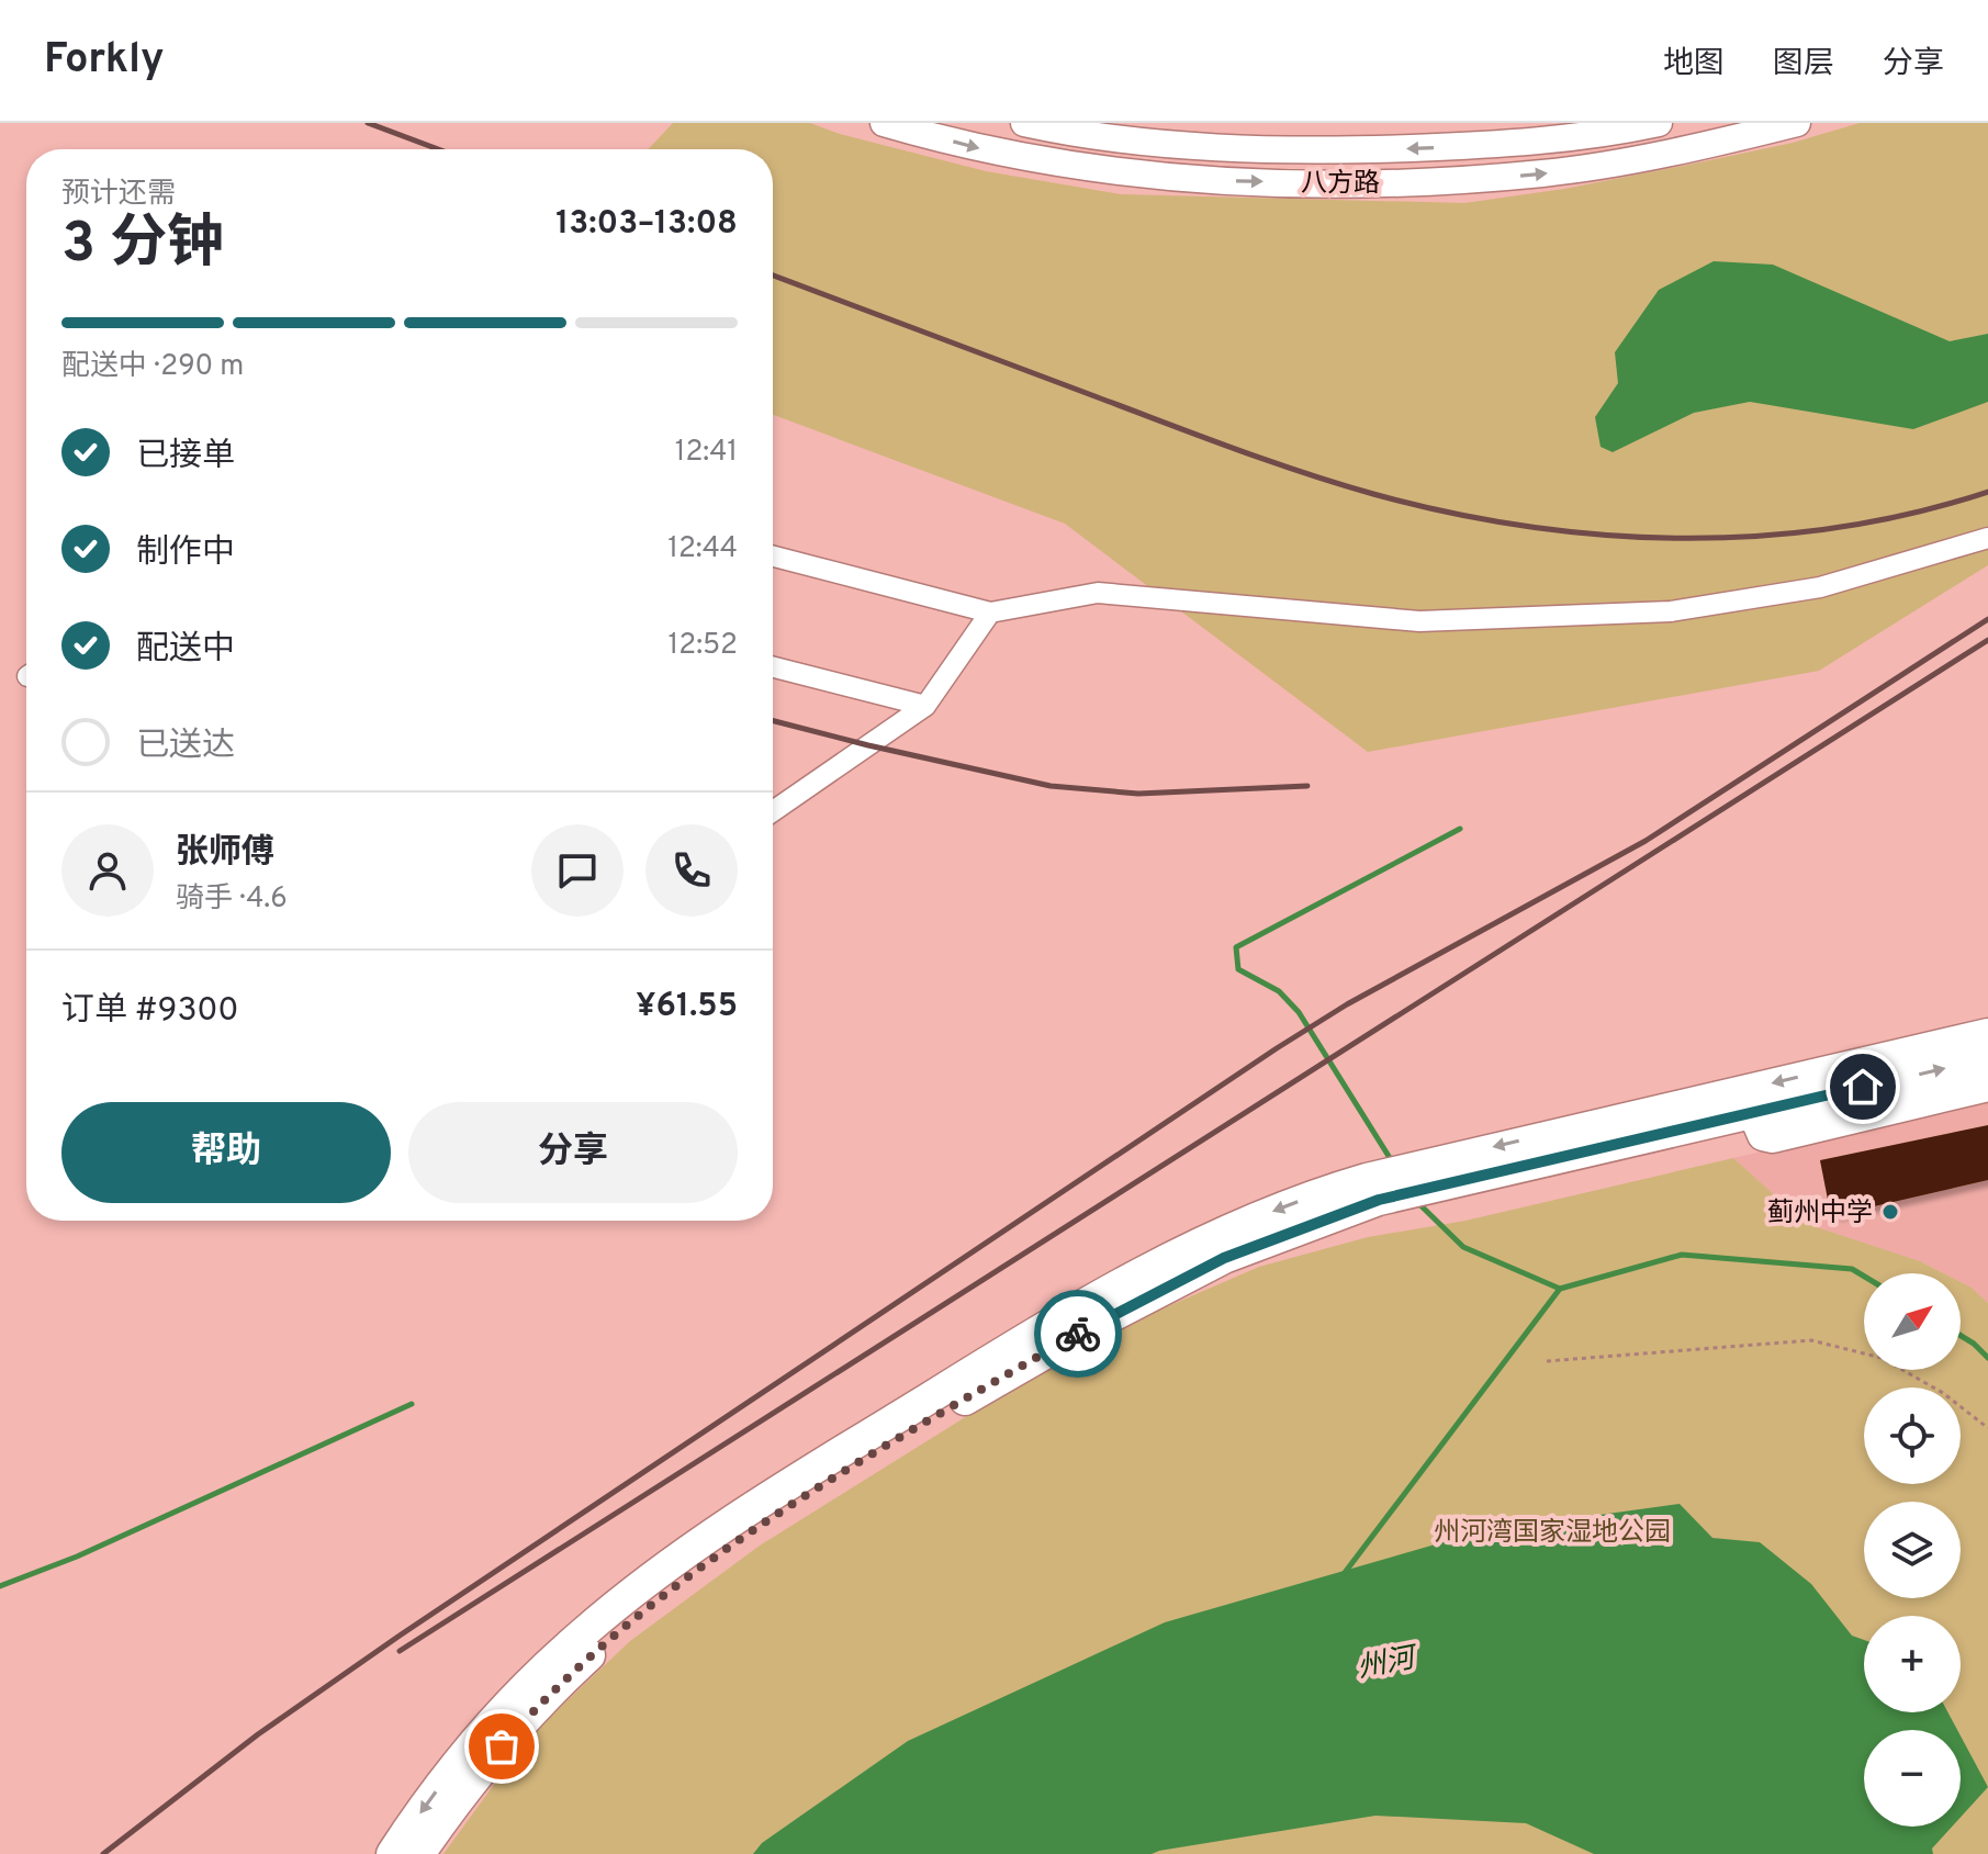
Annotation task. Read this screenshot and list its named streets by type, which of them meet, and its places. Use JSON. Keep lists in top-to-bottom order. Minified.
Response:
{"streets":{"main road":["八方路"]},"water":["州河"],"parks":["州河湾国家湿地公园"],"places":["蓟州中学"],"north":"top right","page":{"header":"Forkly","nav":["地图","图层","分享"],"heading":["3 分钟","预计还需","13:03–13:08"],"panel":["张师傅","骑手 · 4.6","订单 #9300","¥61.55"],"bar":"配送中 · 290 m","list":[["已接单","12:41"],["制作中","12:44"],["配送中","12:52"],"已送达"],"buttons":["帮助","分享"],"map_buttons":["+","−"]}}
